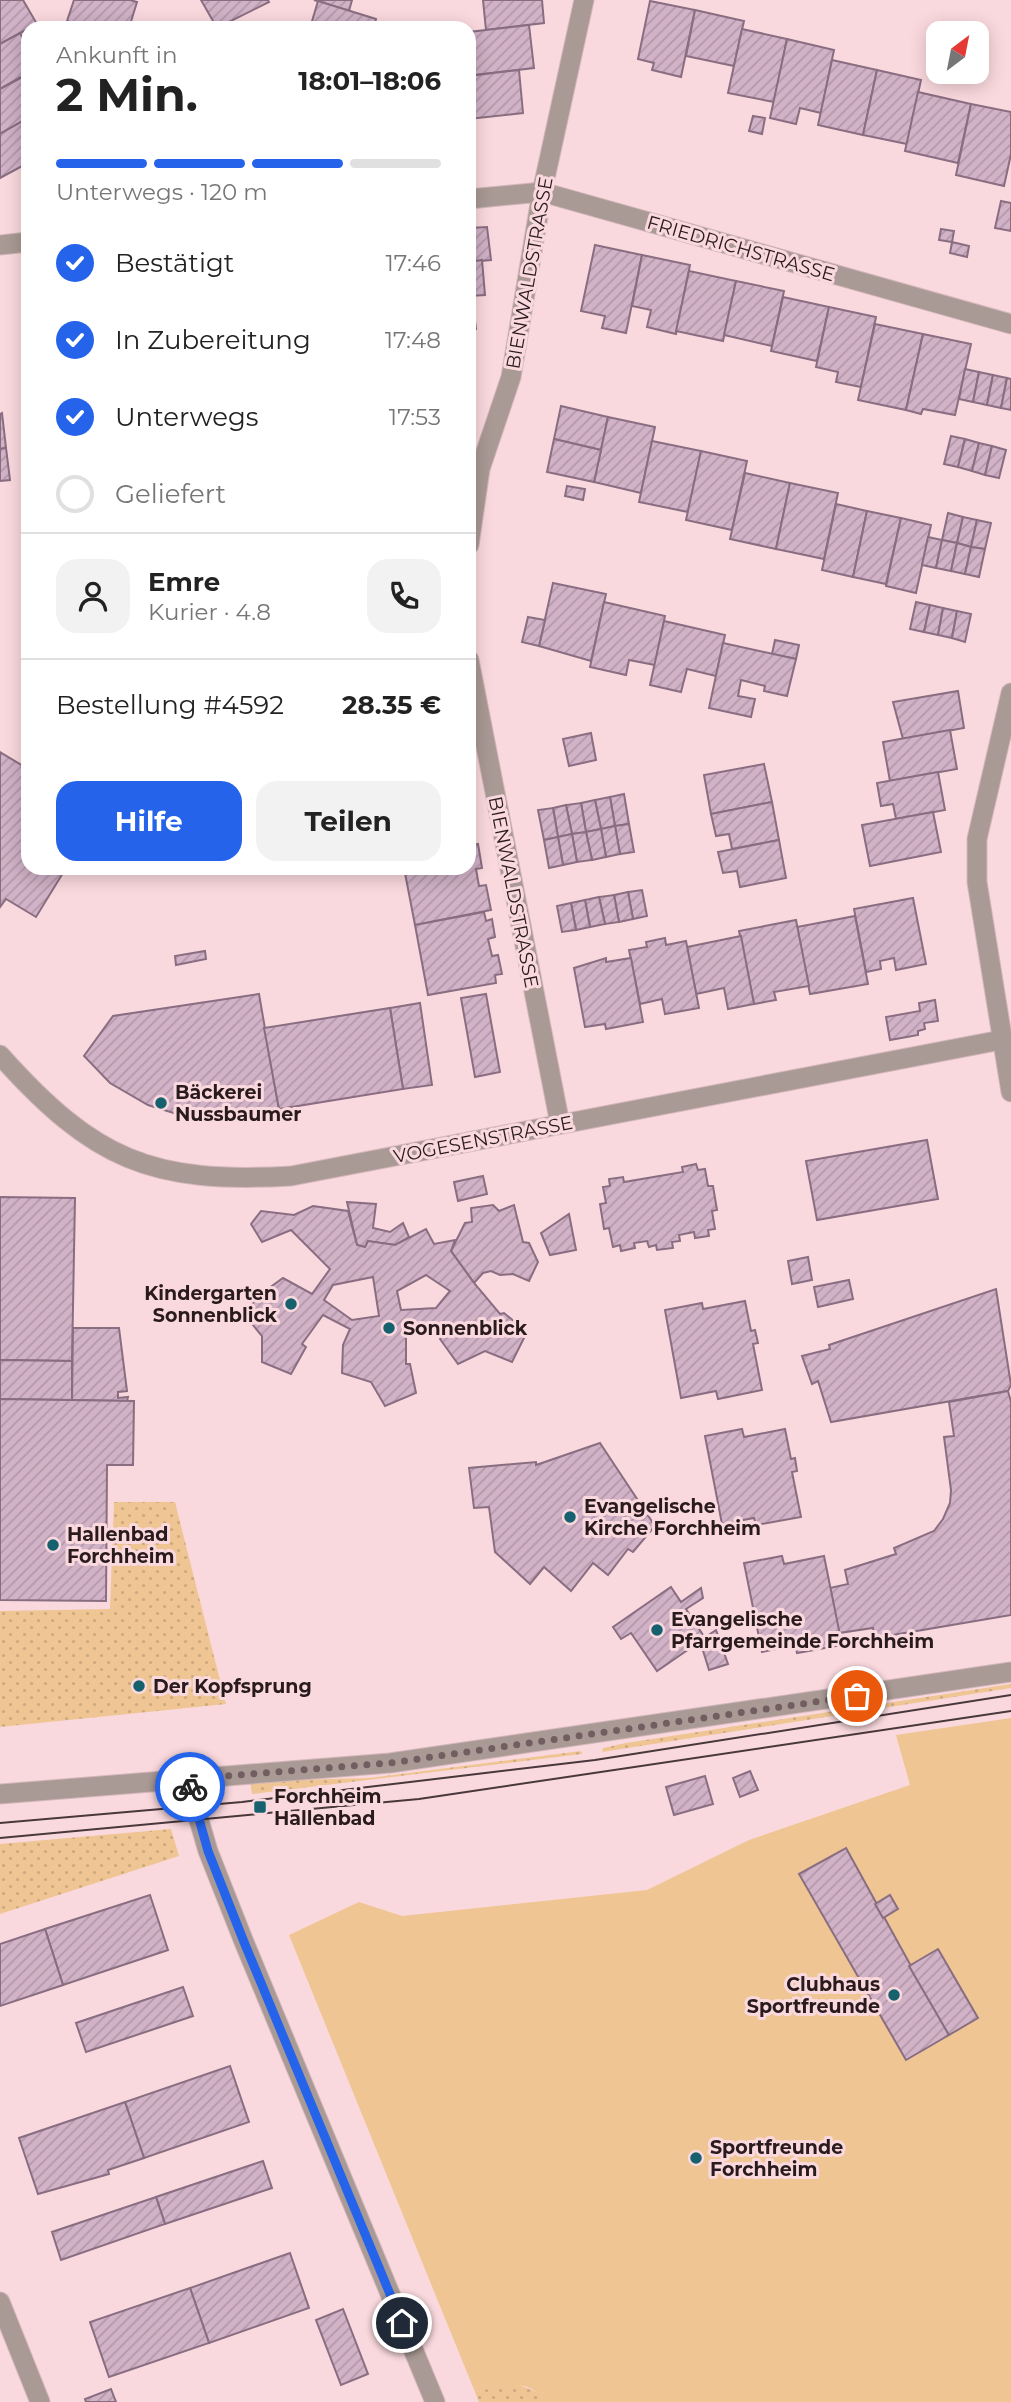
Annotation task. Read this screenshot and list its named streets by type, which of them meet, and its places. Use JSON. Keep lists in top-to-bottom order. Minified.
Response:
{"streets":{"street":["FRIEDRICHSTRASSE","BIENWALDSTRASSE","VOGESENSTRASSE"]},"crossings":[["FRIEDRICHSTRASSE","BIENWALDSTRASSE"],["BIENWALDSTRASSE","VOGESENSTRASSE"]],"places":{"other":["Bäckerei Nussbaumer","Kindergarten Sonnenblick","Sonnenblick","Evangelische Kirche Forchheim","Hallenbad Forchheim","Evangelische Pfarrgemeinde Forchheim","Der Kopfsprung","Clubhaus Sportfreunde","Sportfreunde Forchheim"],"transit":["Forchheim Hallenbad"]},"north":"top right","page":{"heading":["2 Min.","Ankunft in","18:01–18:06"],"panel":["Emre","Kurier · 4.8","Bestellung #4592","28.35 €"],"bar":"Unterwegs · 120 m","list":[["Bestätigt","17:46"],["In Zubereitung","17:48"],["Unterwegs","17:53"],"Geliefert"],"buttons":["Hilfe","Teilen"]}}
